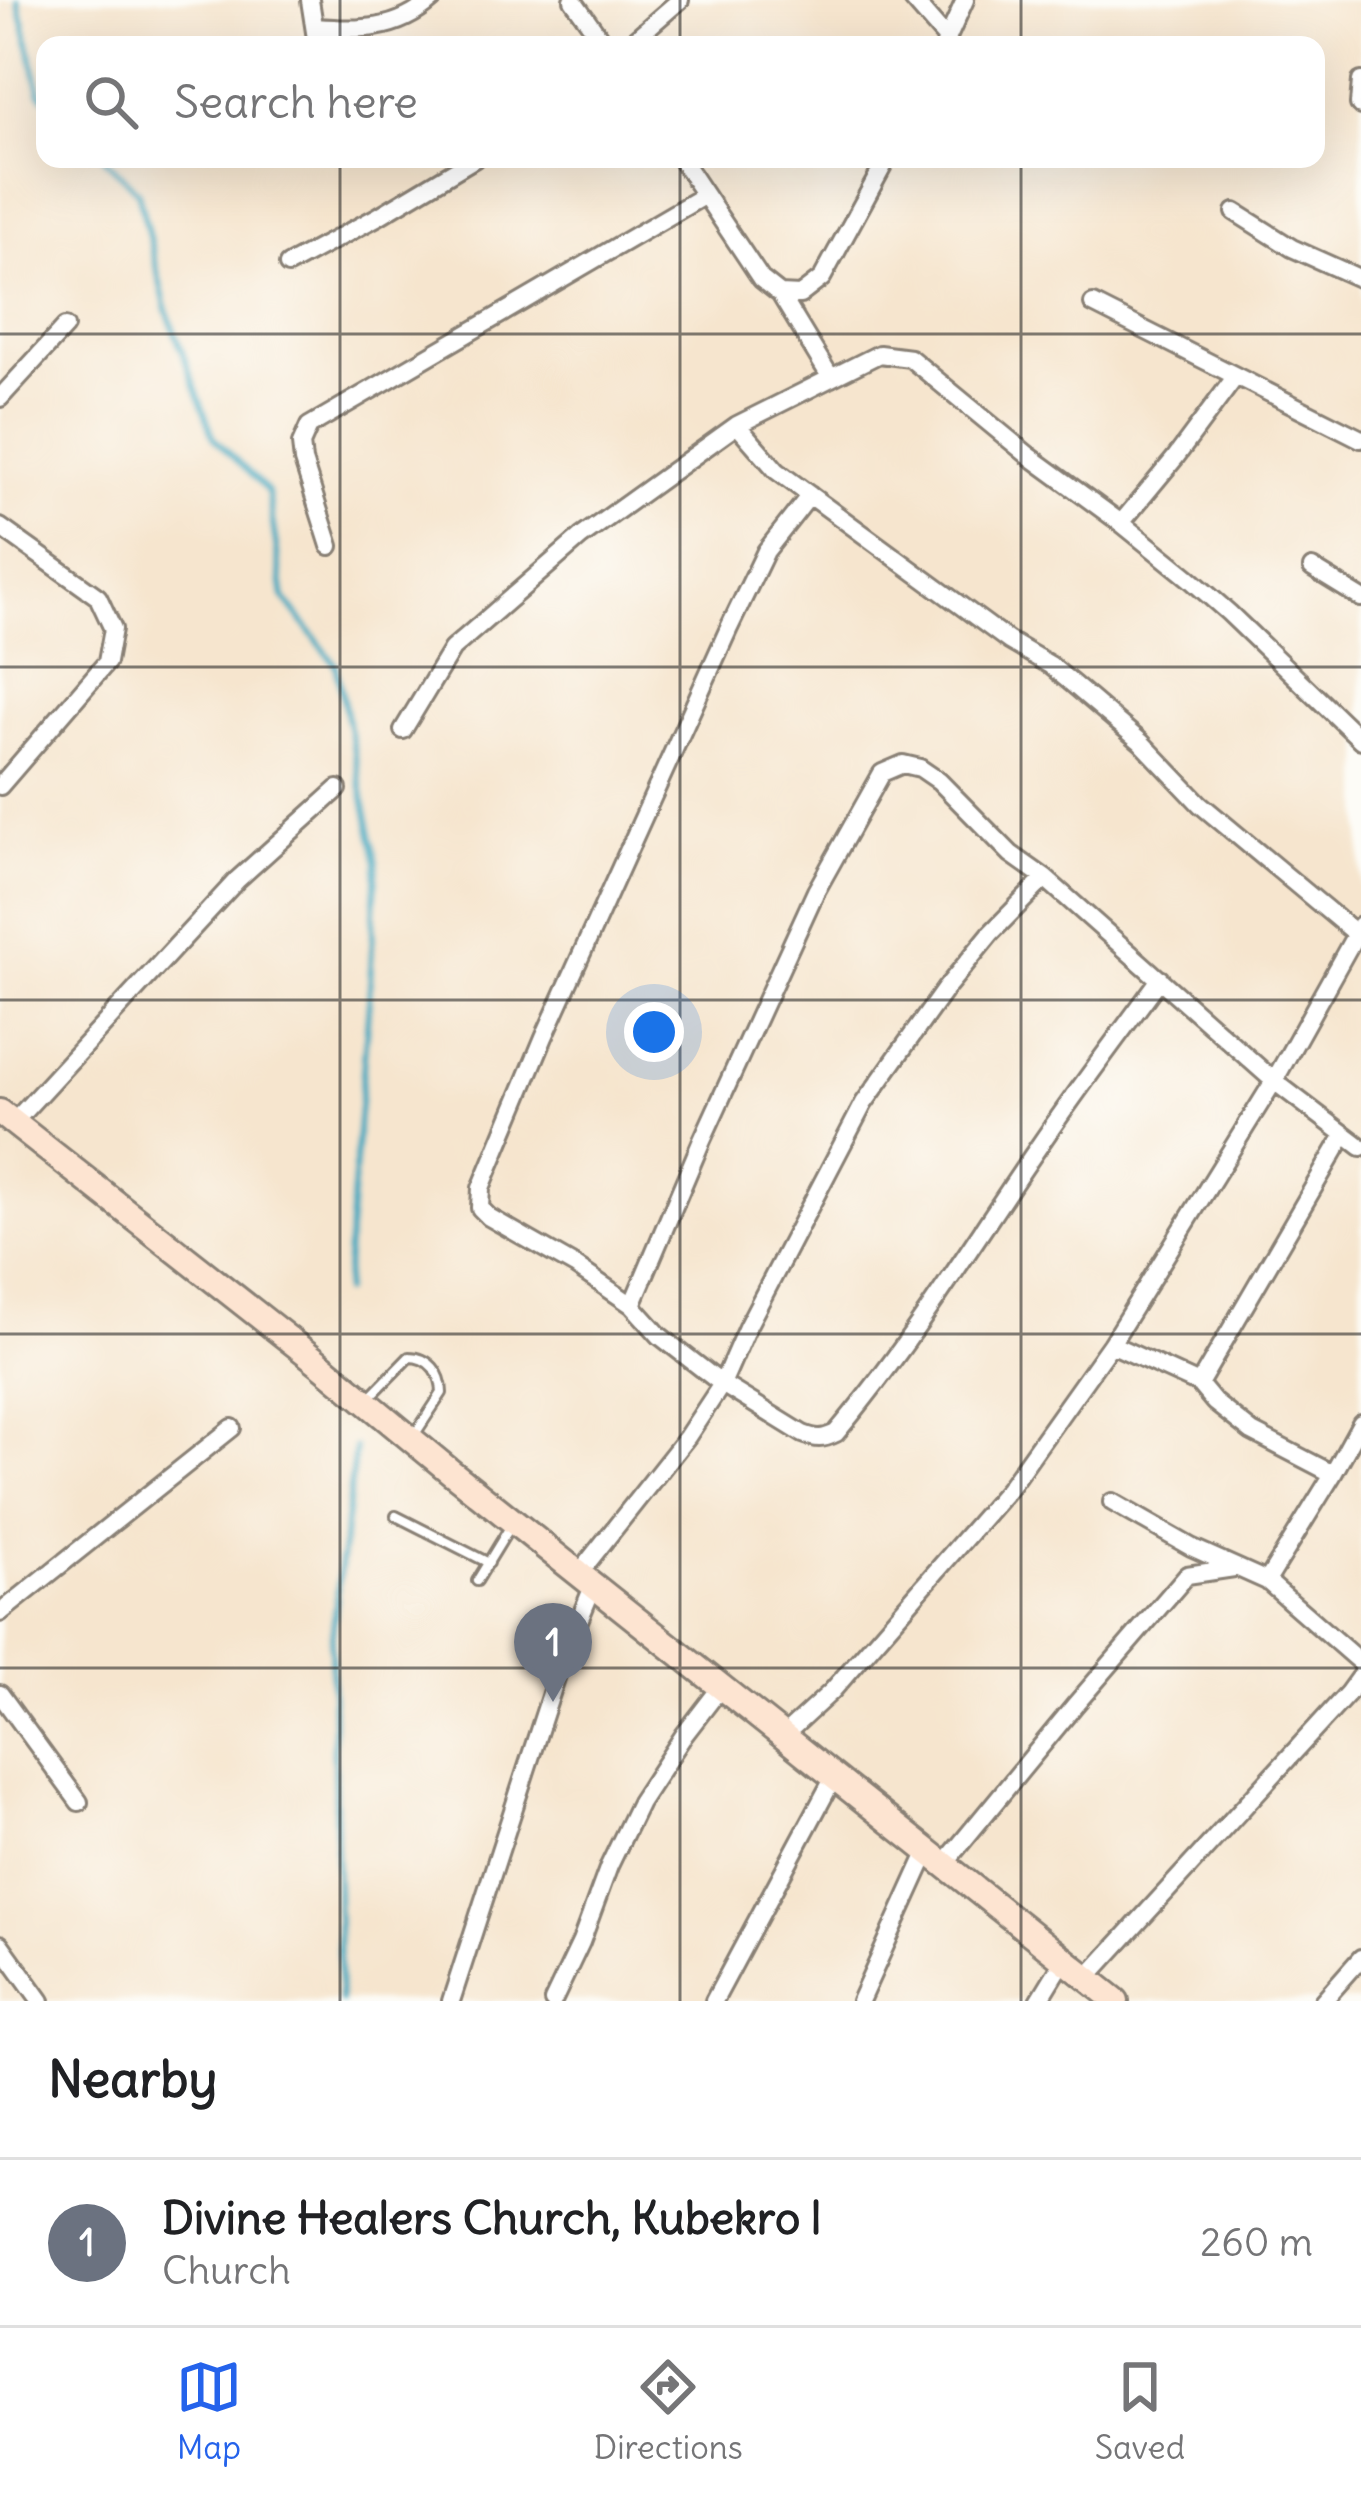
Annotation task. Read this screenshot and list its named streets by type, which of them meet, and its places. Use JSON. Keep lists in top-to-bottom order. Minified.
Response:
{"page":{"search":"Search here","pins":"1","heading":"Nearby","list":[{"mark":"1","name":"Divine Healers Church, Kubekro l","note":"Church","value":"260 m"}],"nav":["Map","Directions","Saved"]}}
